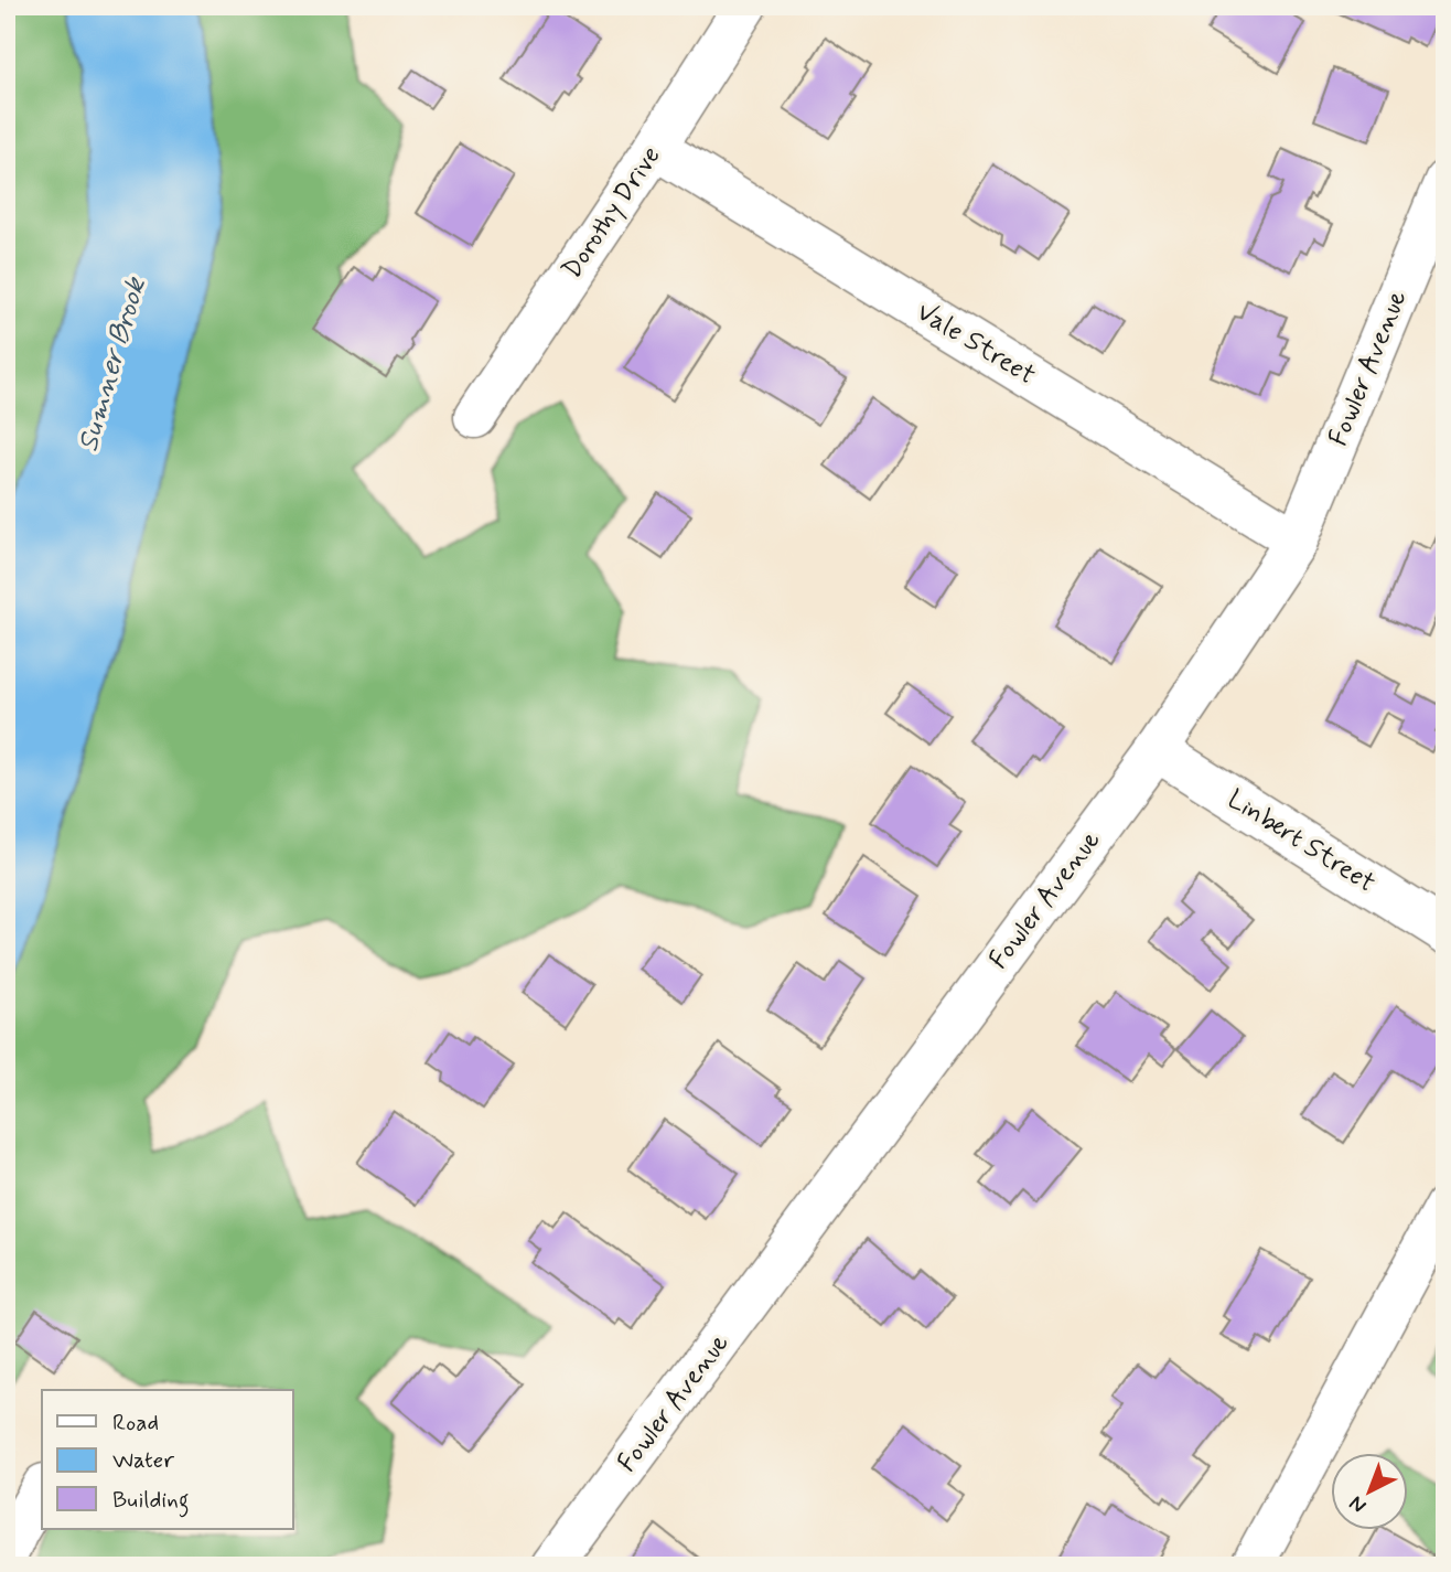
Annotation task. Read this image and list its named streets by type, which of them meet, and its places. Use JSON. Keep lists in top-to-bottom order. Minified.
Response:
{"streets":{"street":["Dorothy Drive","Vale Street","Fowler Avenue","Linbert Street"]},"crossings":[["Dorothy Drive","Vale Street"],["Vale Street","Fowler Avenue"],["Fowler Avenue","Linbert Street"]],"water":["Sumner Brook"],"legend":["Road","Water","Building"],"north":"bottom left"}
